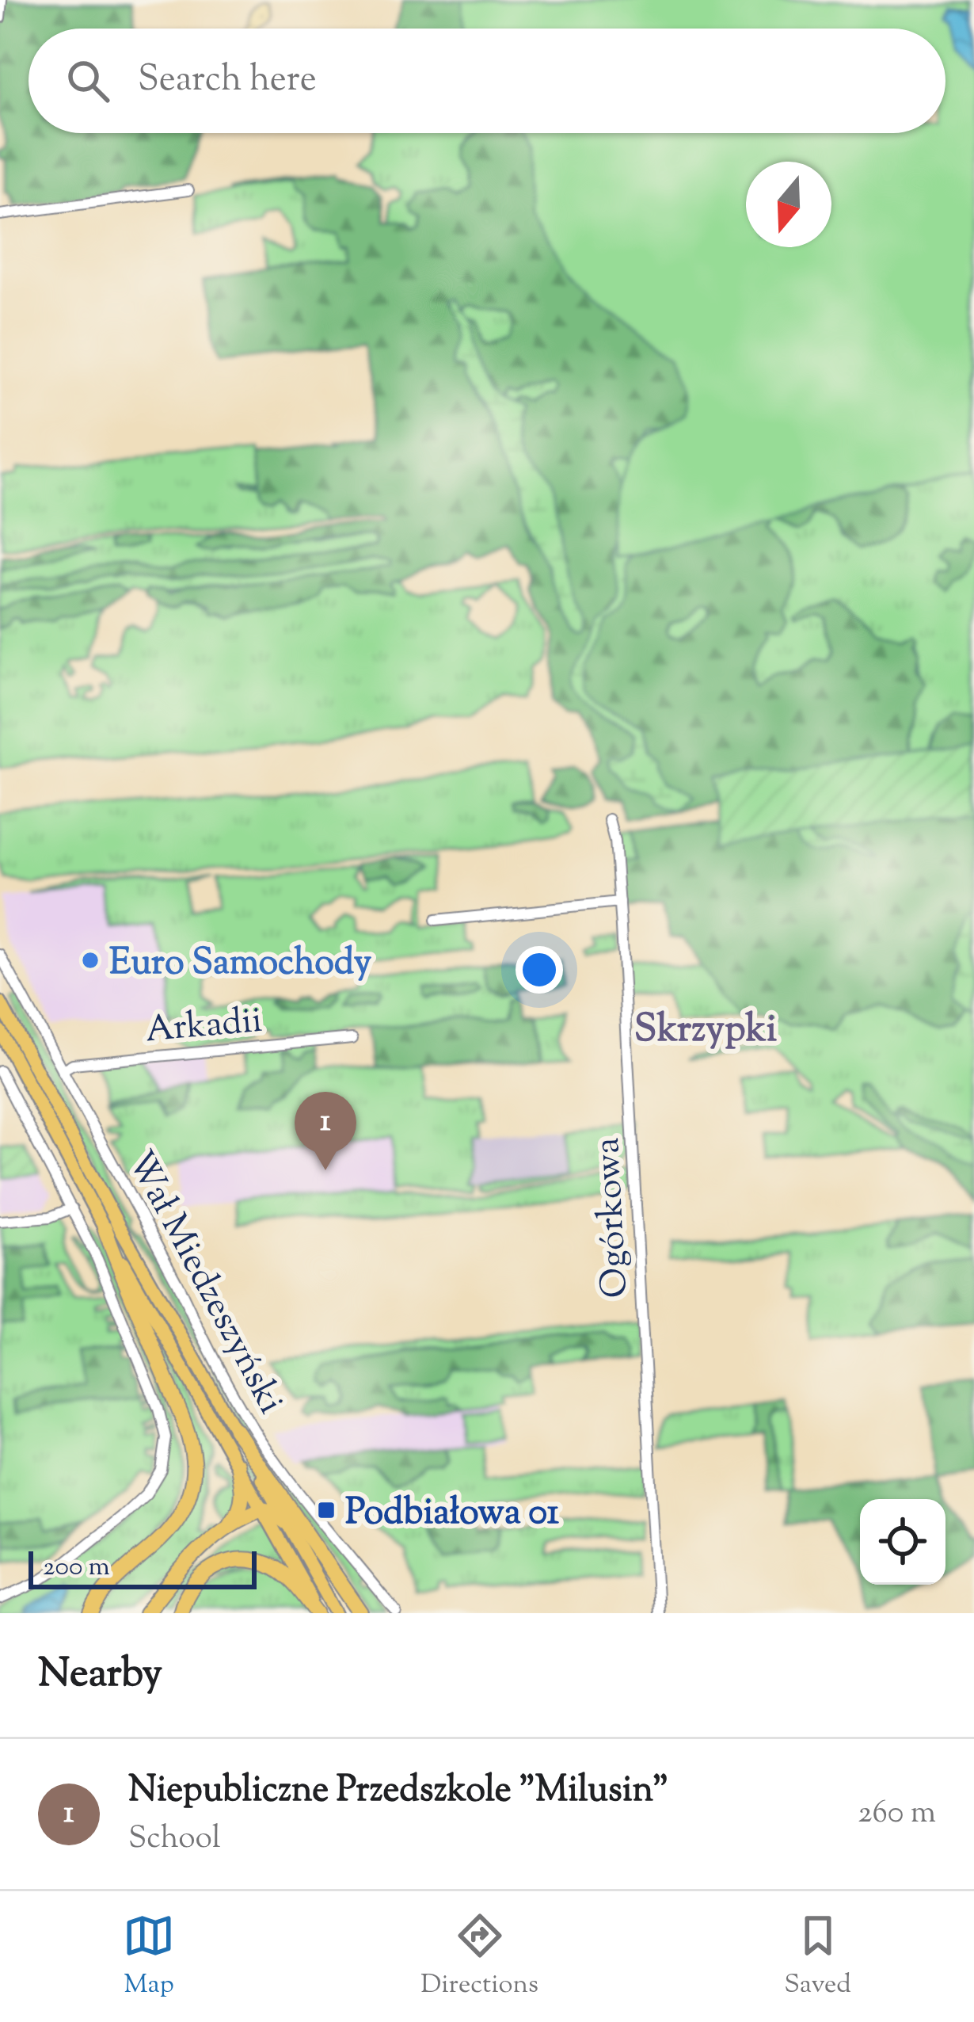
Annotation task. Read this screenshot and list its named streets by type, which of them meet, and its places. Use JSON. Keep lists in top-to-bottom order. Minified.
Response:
{"streets":{"main road":["Wał Miedzeszyński"],"street":["Arkadii","Ogórkowa"]},"crossings":[["Arkadii","Wał Miedzeszyński"]],"districts":["Skrzypki"],"places":{"other":["Euro Samochody"],"transit":["Podbiałowa 01"]},"scale_bar":"200 m","north":"bottom","page":{"search":"Search here","pins":"1","scale":"200 m","heading":"Nearby","list":[{"mark":"1","name":"Niepubliczne Przedszkole \"Milusin\"","note":"School","value":"260 m"}],"nav":["Map","Directions","Saved"]}}
